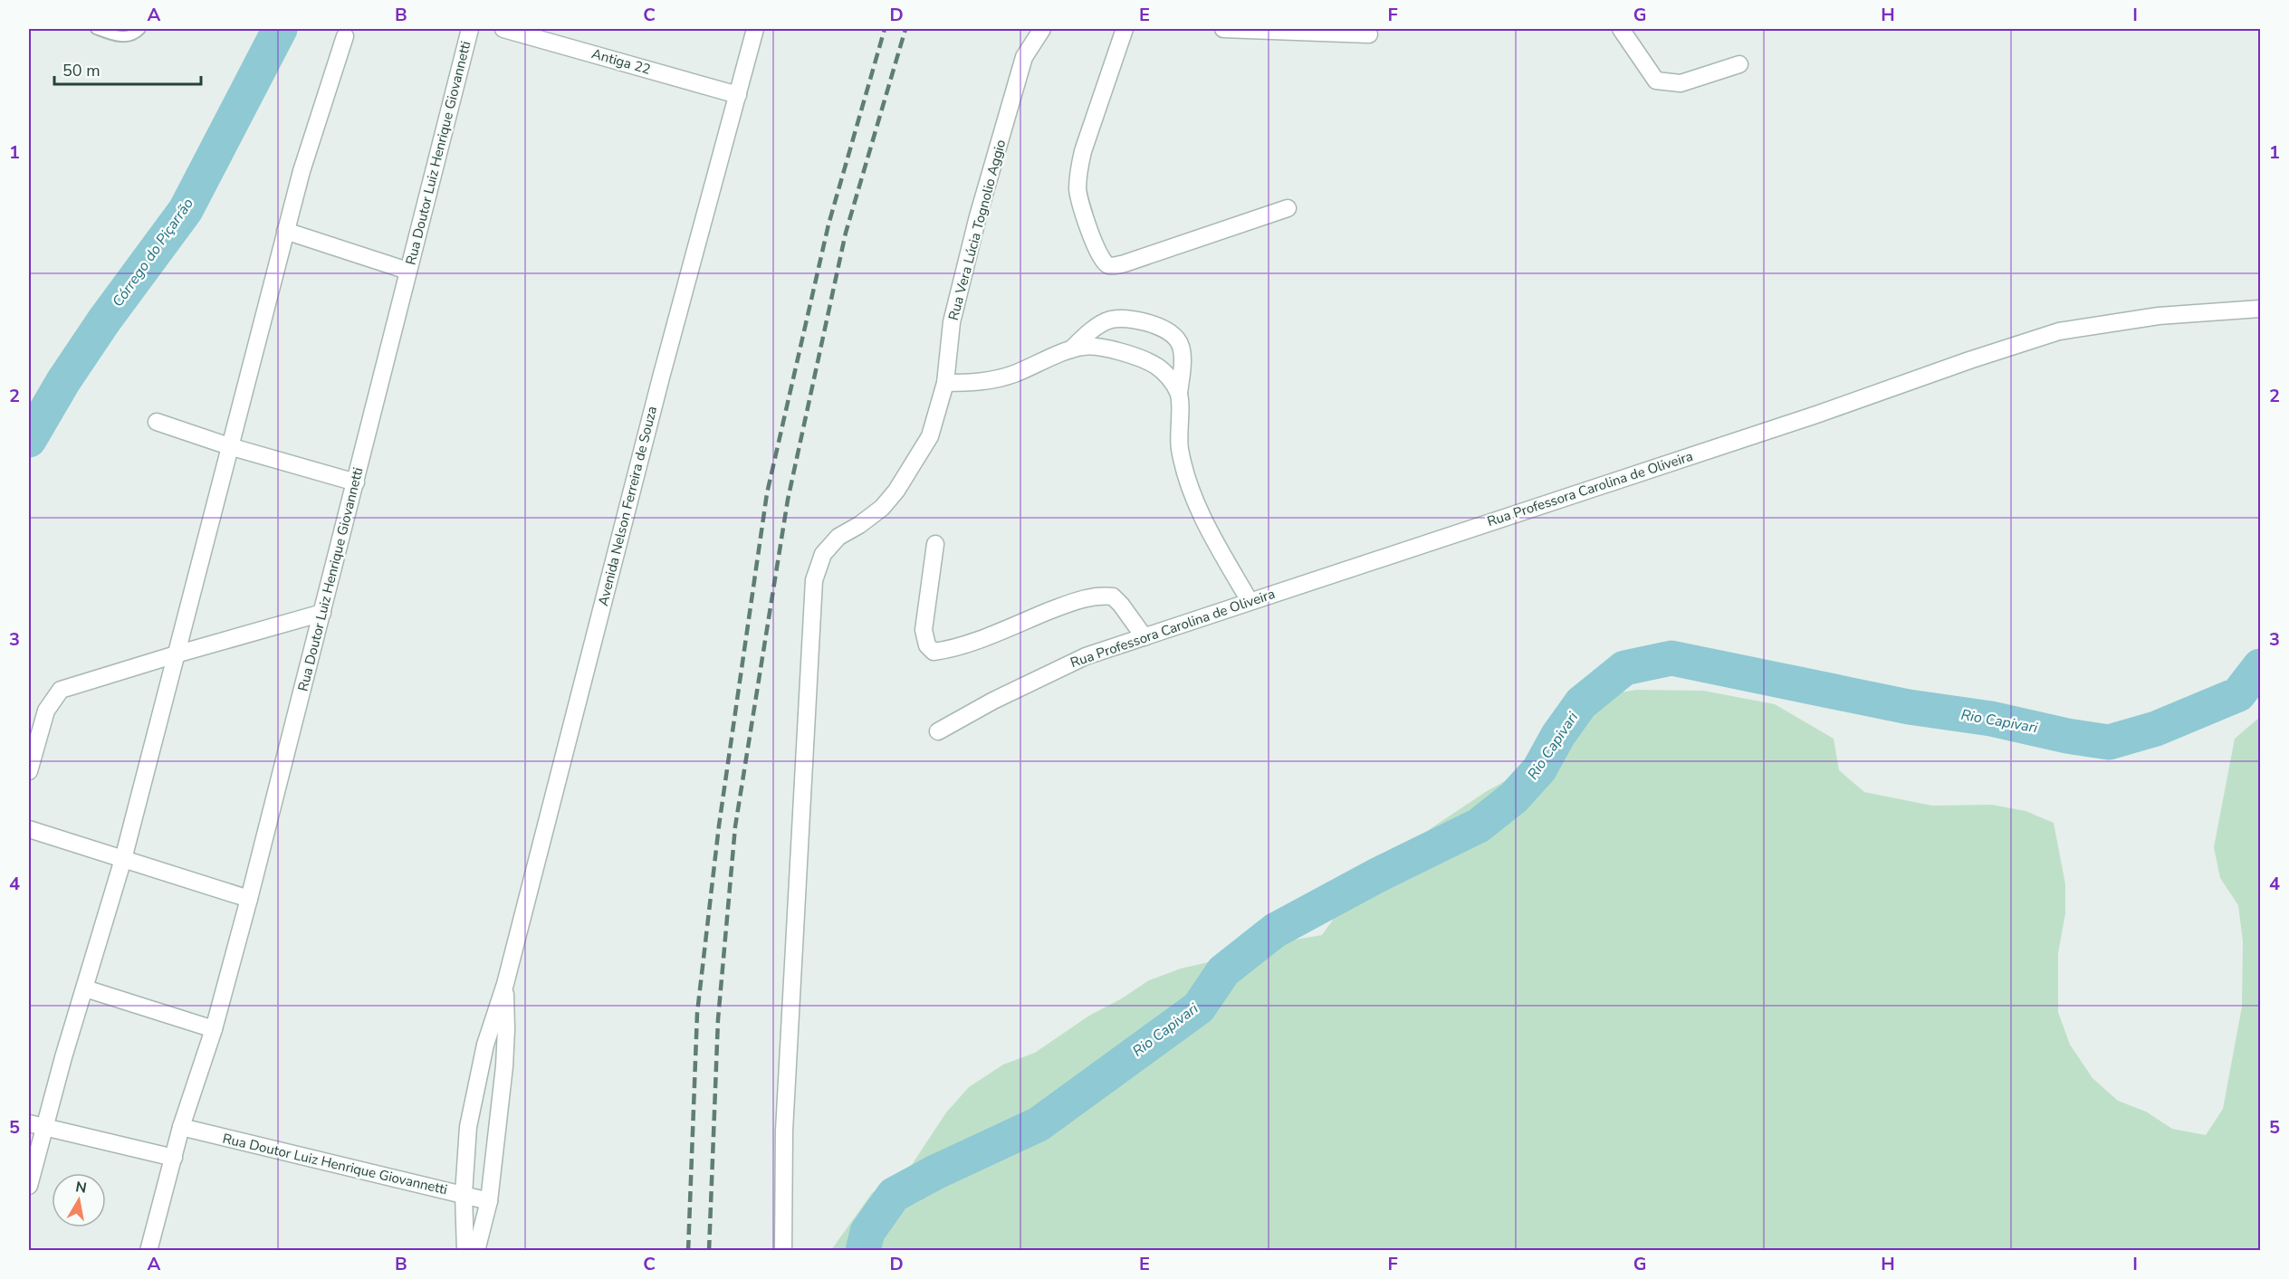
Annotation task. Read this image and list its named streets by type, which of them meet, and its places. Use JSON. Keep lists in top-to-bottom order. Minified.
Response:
{"streets":{"street":["Antiga 22","Rua Doutor Luiz Henrique Giovannetti","Rua Vera Lúcia Tognolio Aggio","Rua Professora Carolina de Oliveira","Avenida Nelson Ferreira de Souza"]},"crossings":[["Antiga 22","Avenida Nelson Ferreira de Souza"],["Rua Doutor Luiz Henrique Giovannetti","Avenida Nelson Ferreira de Souza"]],"water":["Córrego do Piçarrão","Rio Capivari"],"scale_bar":"50 m","north":"top","grid":{"columns":["A","B","C","D","E","F","G","H","I"],"rows":["1","2","3","4","5"]}}
